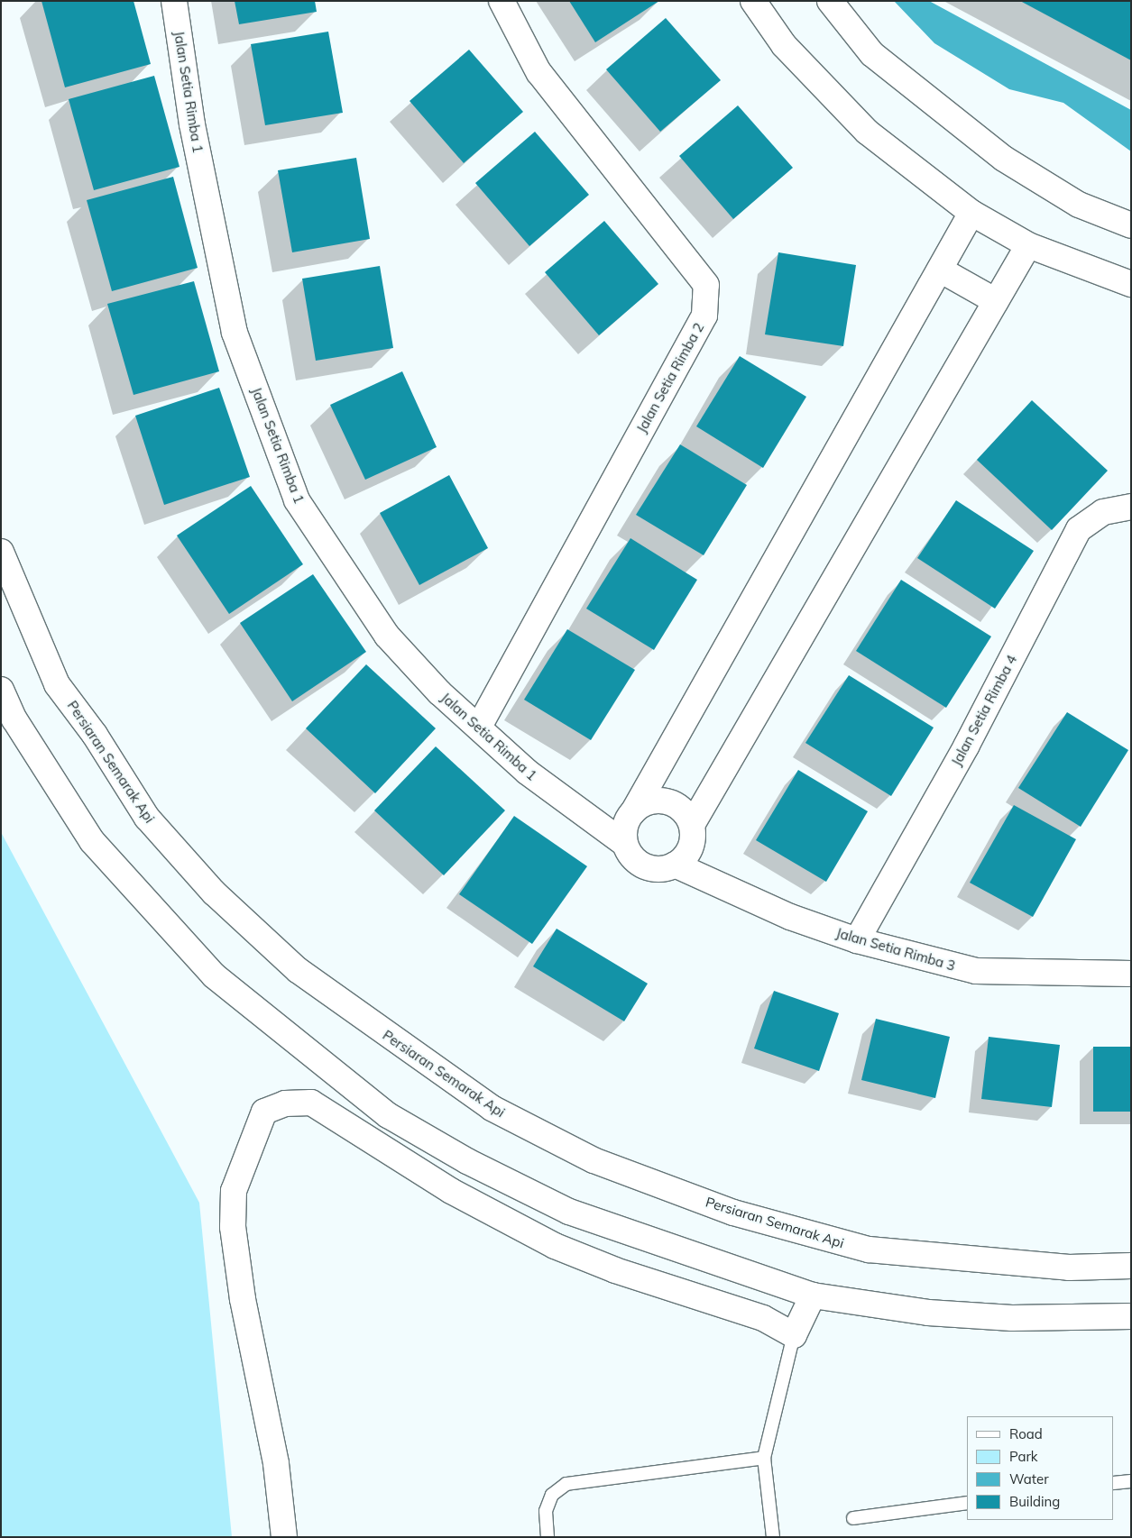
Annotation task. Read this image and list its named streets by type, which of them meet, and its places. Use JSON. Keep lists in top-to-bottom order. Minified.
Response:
{"streets":{"street":["Jalan Setia Rimba 1","Jalan Setia Rimba 2","Jalan Setia Rimba 4","Persiaran Semarak Api","Jalan Setia Rimba 3"]},"crossings":[["Jalan Setia Rimba 1","Jalan Setia Rimba 2"],["Jalan Setia Rimba 1","Jalan Setia Rimba 3"],["Jalan Setia Rimba 4","Jalan Setia Rimba 3"]],"legend":["Road","Park","Water","Building"]}
